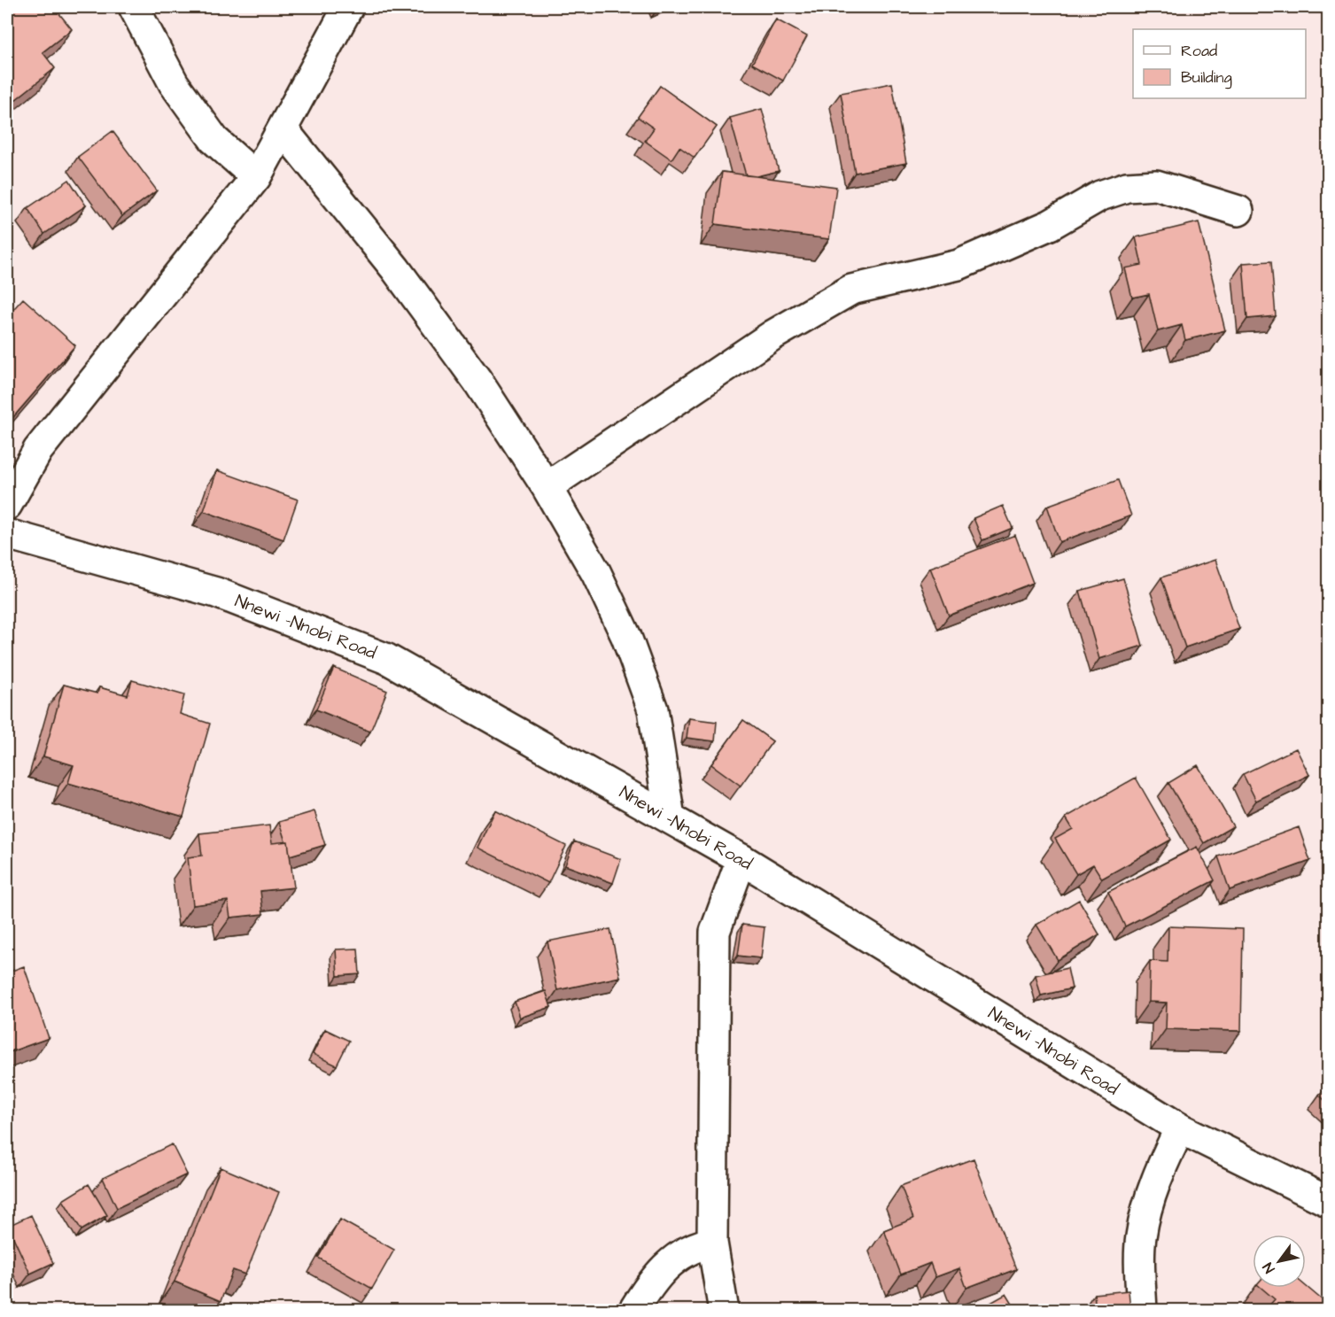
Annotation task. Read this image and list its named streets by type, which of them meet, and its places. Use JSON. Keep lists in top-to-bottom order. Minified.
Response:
{"streets":{"street":["Nnewi -Nnobi Road"]},"legend":["Road","Building"],"north":"bottom left"}
